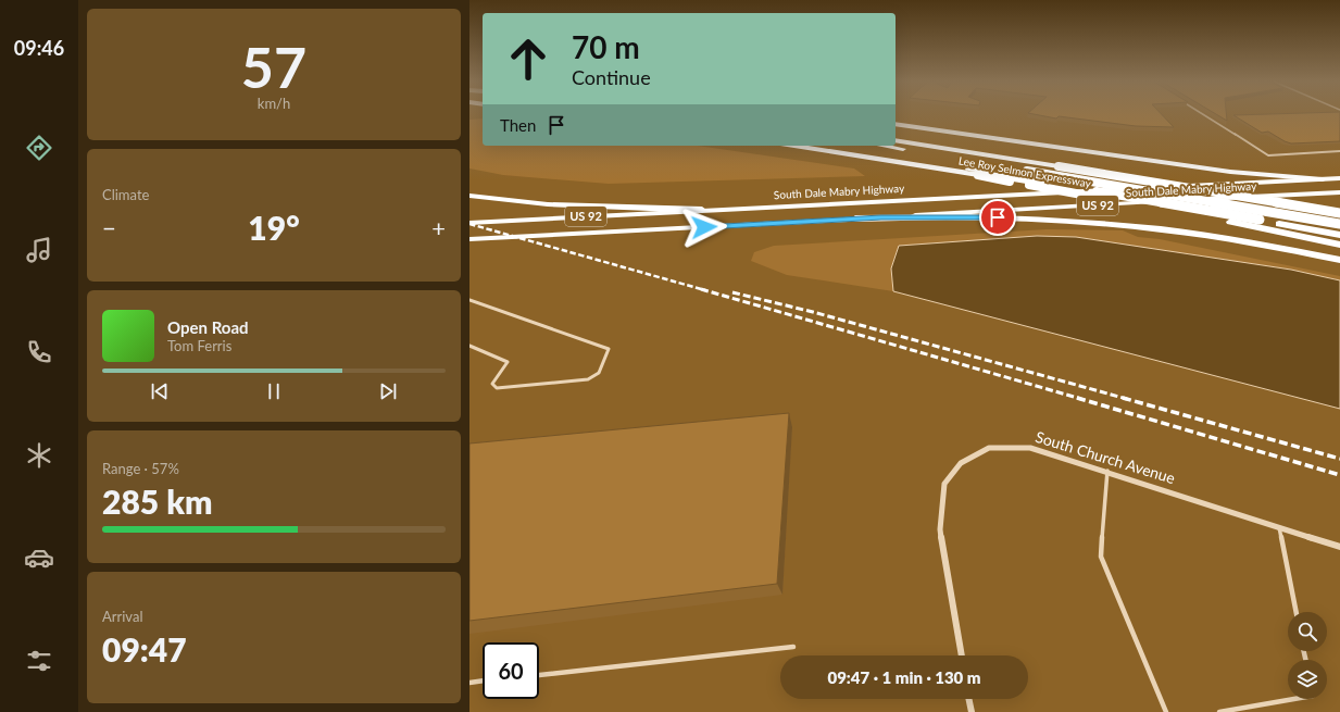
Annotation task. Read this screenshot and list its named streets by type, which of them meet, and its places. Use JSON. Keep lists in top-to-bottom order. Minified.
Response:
{"streets":{"highway":["Lee Roy Selmon Expressway"],"main road":["South Dale Mabry Highway","US 92"],"street":["South Church Avenue"]},"page":{"tabs":"09:46","tile":[["57","km/h"],"Climate",["Range · 57%","285 km"],["Arrival","09:47"]],"turn":["70 m","Continue"],"then":"Then","heat":["−","19°","+"],"song":["Open Road","Tom Ferris"],"limit":"60","trip":"09:47 · 1 min · 130 m"}}
